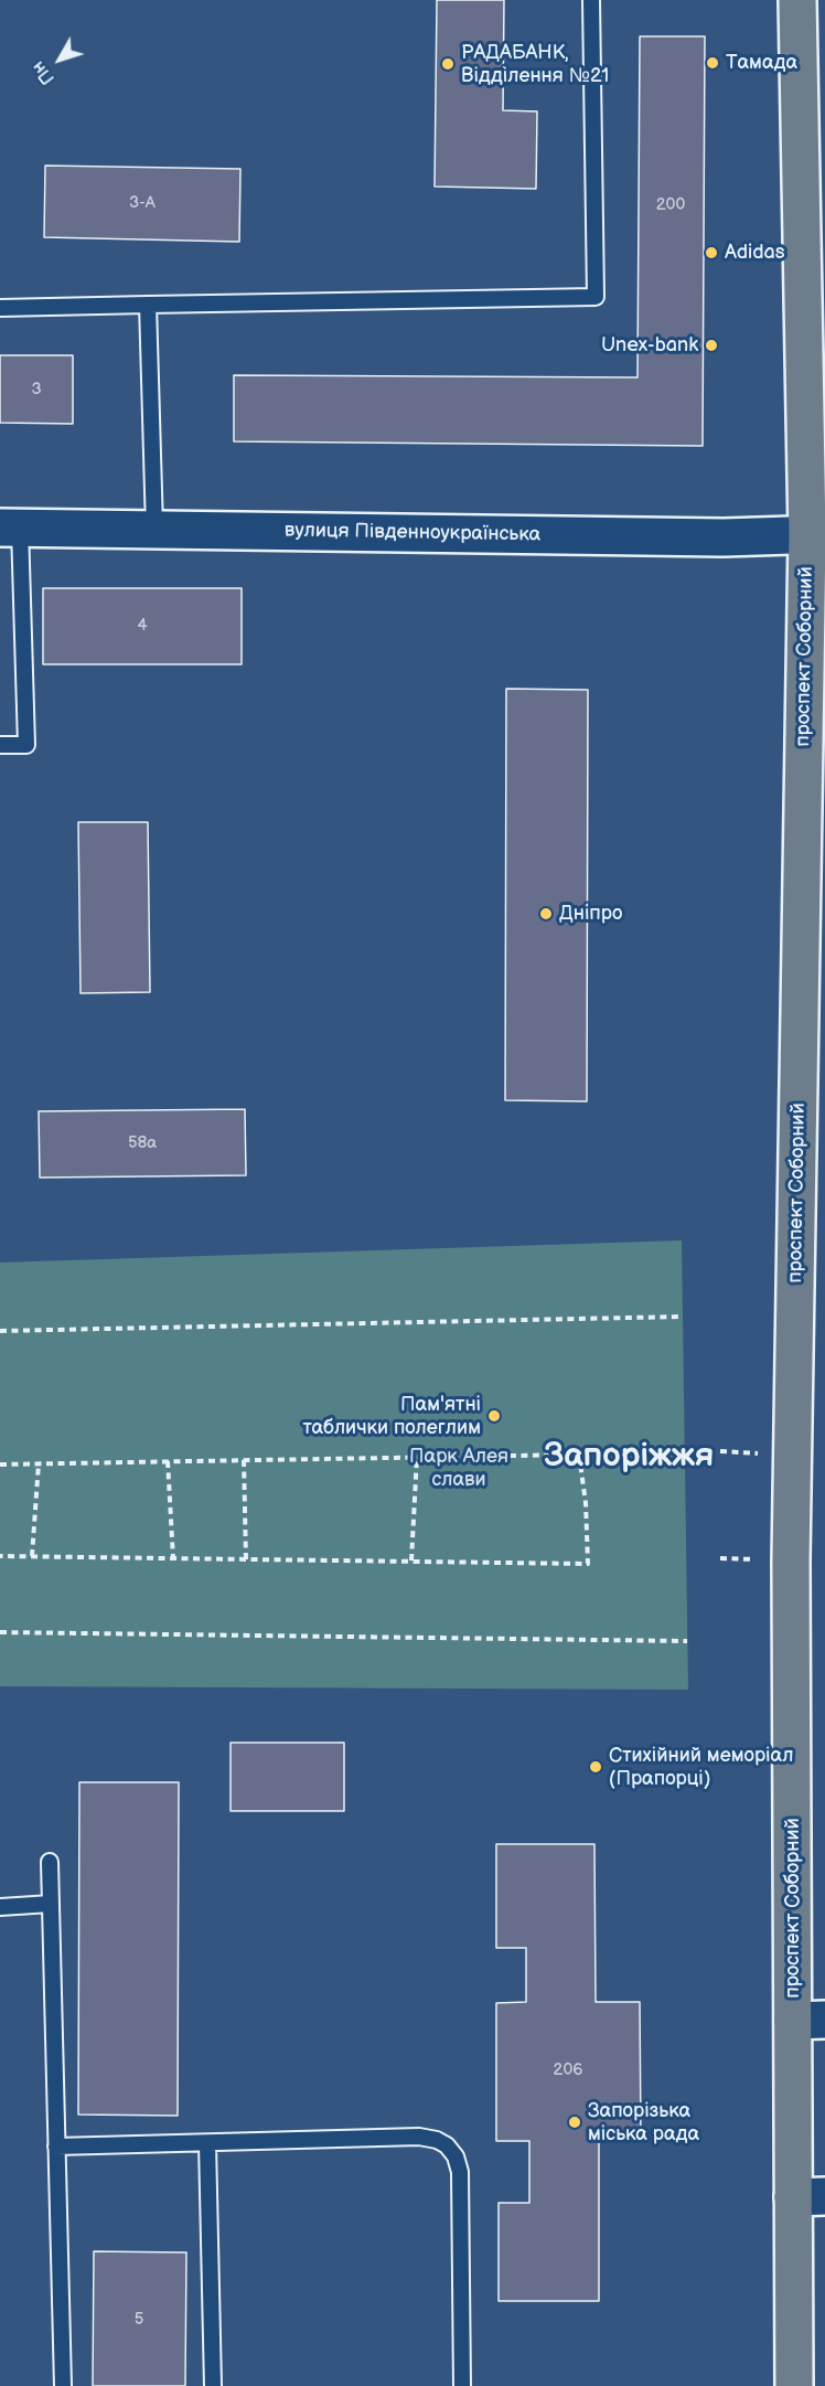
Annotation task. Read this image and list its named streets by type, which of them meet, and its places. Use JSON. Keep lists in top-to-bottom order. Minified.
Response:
{"streets":{"main road":["проспект Соборний"],"street":["вулиця Південноукраїнська"]},"crossings":[["вулиця Південноукраїнська","проспект Соборний"]],"districts":["Запоріжжя"],"parks":["Парк Алея слави"],"places":["Тамада","РАДАБАНК, Відділення №21","Adidas","Unex-bank","Дніпро","Пам'ятні таблички полеглим","Стихійний меморіал (Прапорці)","Запорізька міська рада"],"house_numbers":["3-А","200","3","4","58а","206","5"],"north":"bottom left"}
